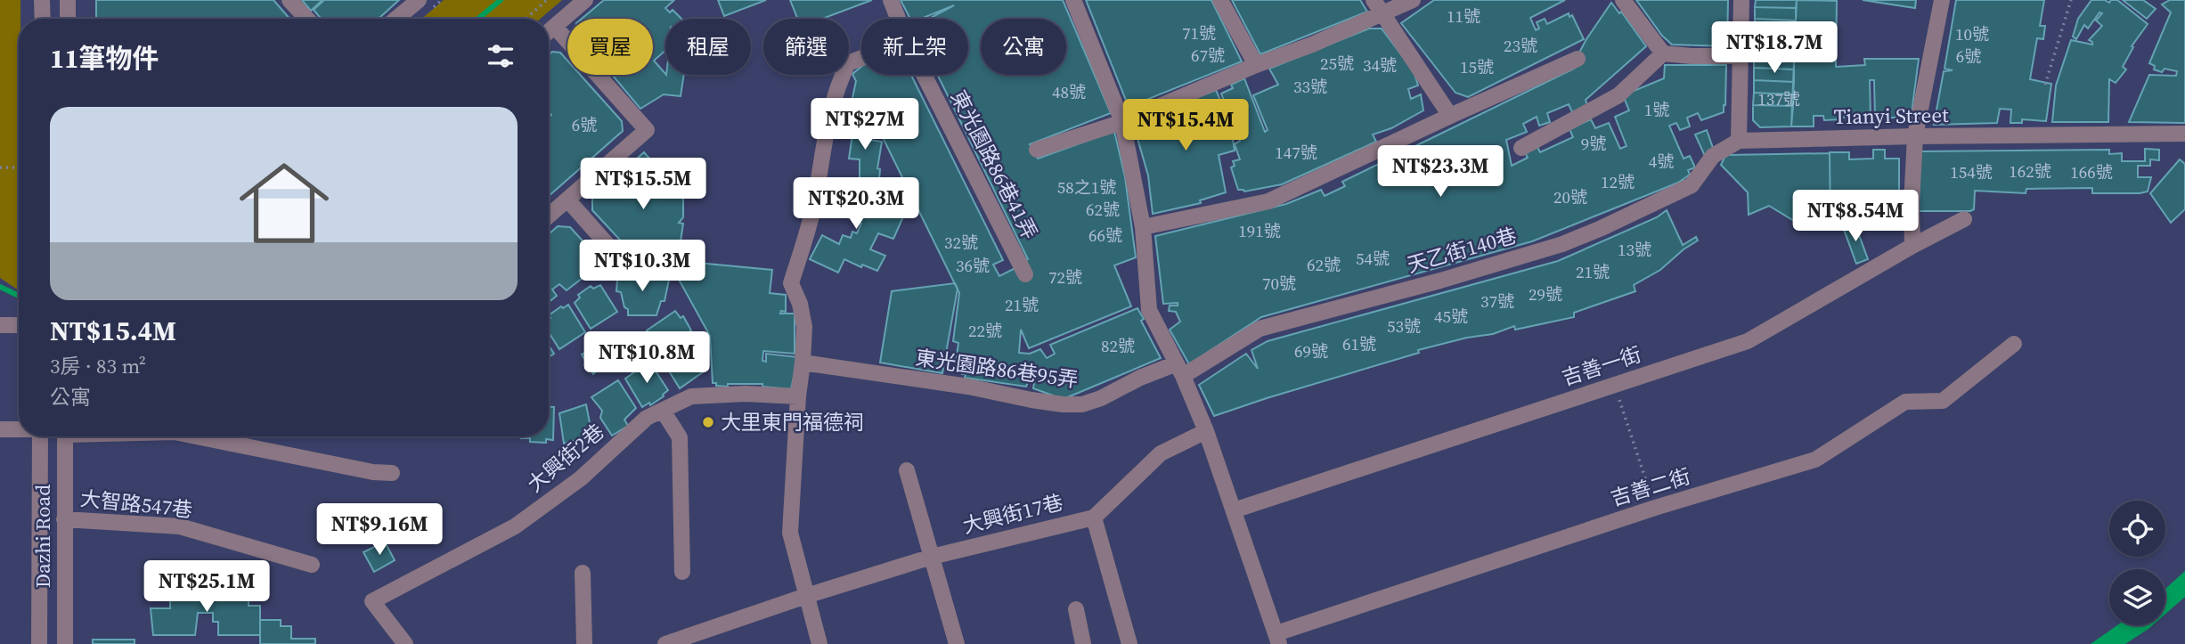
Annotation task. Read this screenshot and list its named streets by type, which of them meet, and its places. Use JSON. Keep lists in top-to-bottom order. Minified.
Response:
{"streets":{"street":["Tianyi Street","東光園路86巷41弄","天乙街140巷","吉善一街","東光園路86巷95弄","大興街2巷","吉善二街","大智路547巷","大興街17巷","Dazhi Road"]},"crossings":[["Tianyi Street","天乙街140巷"],["天乙街140巷","東光園路86巷95弄"],["大智路547巷","Dazhi Road"]],"places":["大里東門福德祠"],"house_numbers":["11號","71號","10號","23號","67號","6號","25號","34號","15號","33號","48號","137號","1號","6號","9號","147號","4號","162號","154號","166號","12號","58之1號","20號","62號","191號","66號","32號","13號","54號","62號","36號","21號","72號","70號","29號","37號","21號","45號","53號","22號","61號","82號","69號"],"page":{"chip":["買屋","租屋","篩選","新上架","公寓"],"heading":"11筆物件","price":["NT$18.7M","NT$27M","NT$15.4M","NT$23.3M","NT$15.5M","NT$20.3M","NT$8.54M","NT$10.3M","NT$10.8M","NT$9.16M","NT$25.1M"],"list":[{"name":"NT$15.4M","note":"3房 · 83 m² · 公寓"}]}}
